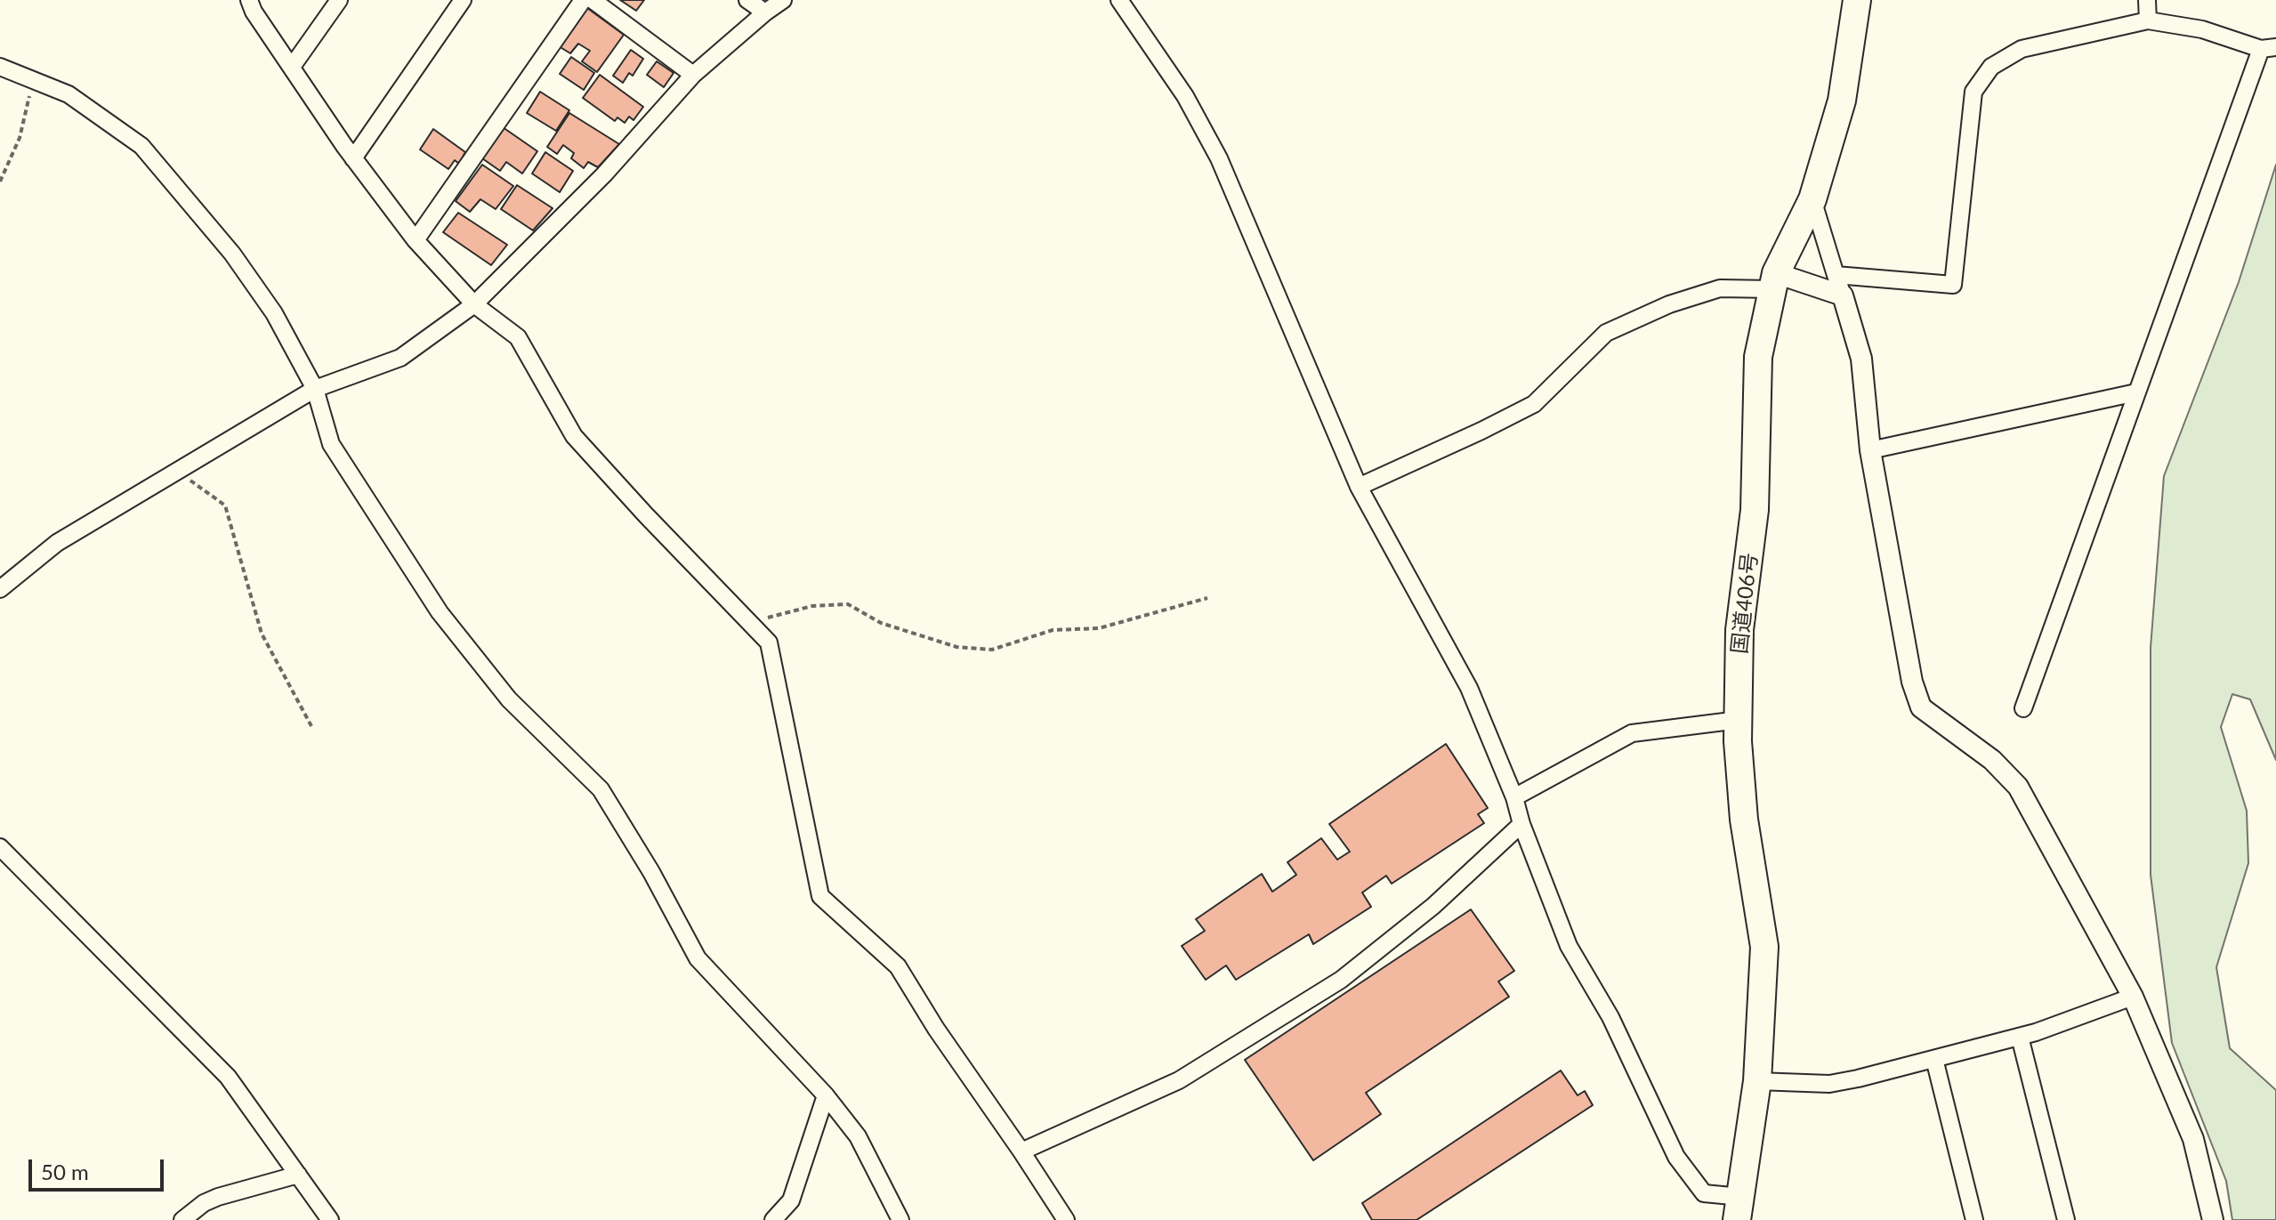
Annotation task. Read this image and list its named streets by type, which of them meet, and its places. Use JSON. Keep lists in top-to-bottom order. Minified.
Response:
{"streets":{"highway":["国道406号"]},"scale_bar":"50 m"}
